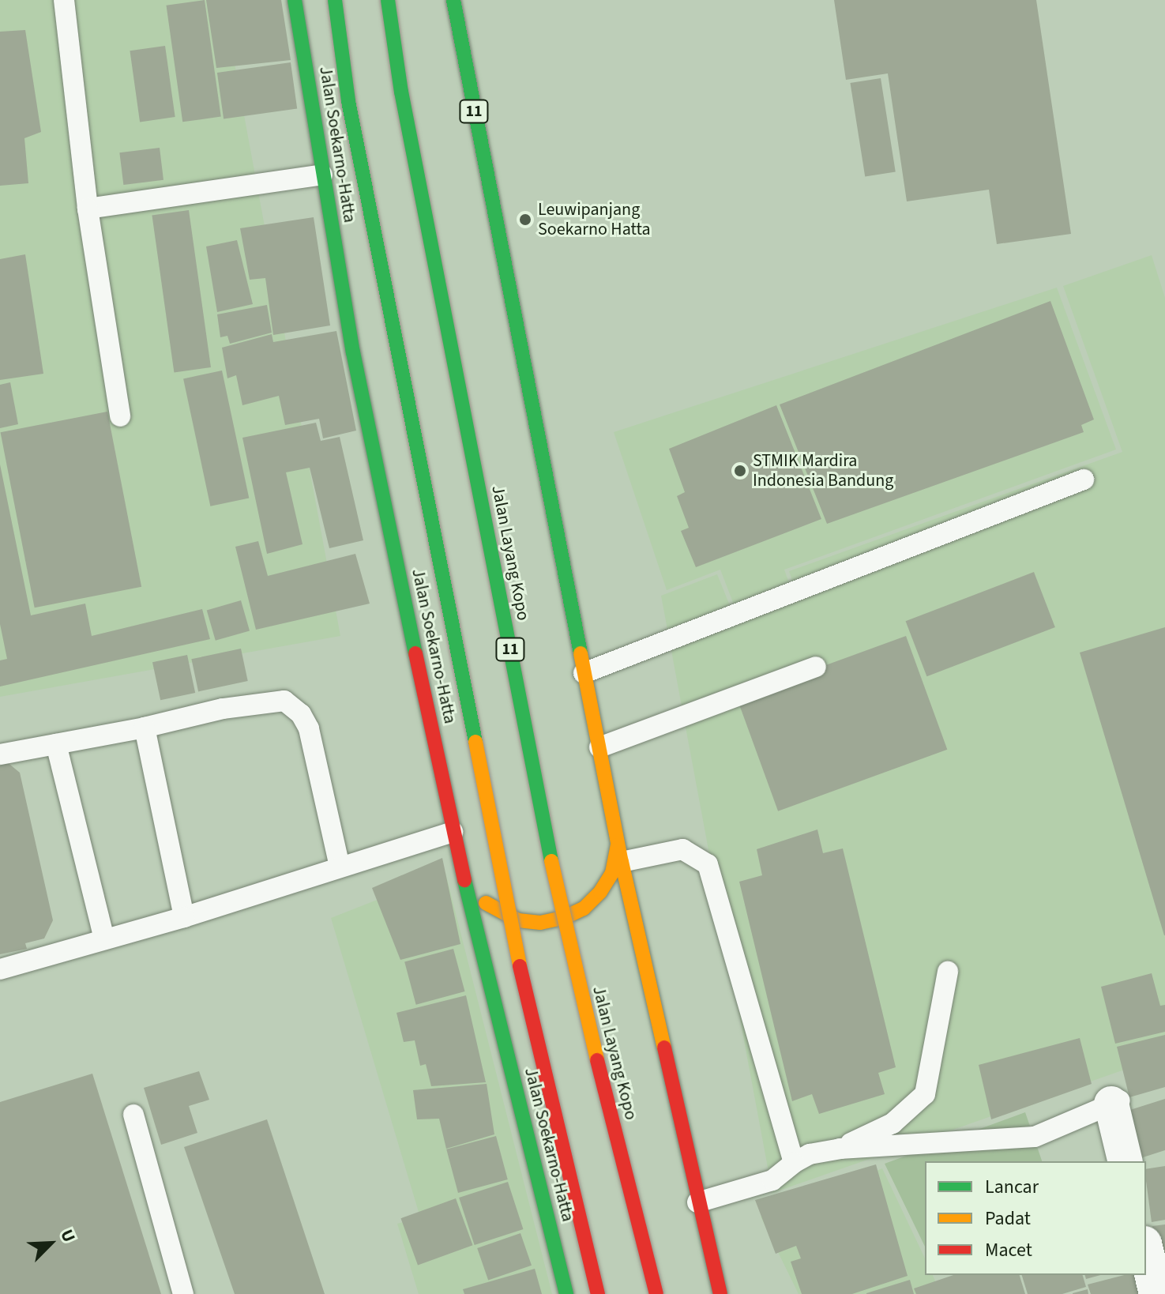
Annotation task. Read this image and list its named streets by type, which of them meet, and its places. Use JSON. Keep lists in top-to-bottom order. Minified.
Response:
{"streets":{"highway":["11","Jalan Soekarno-Hatta","Jalan Layang Kopo"]},"places":["Leuwipanjang Soekarno Hatta","STMIK Mardira Indonesia Bandung"],"legend":["Lancar","Padat","Macet"],"north":"top right"}
